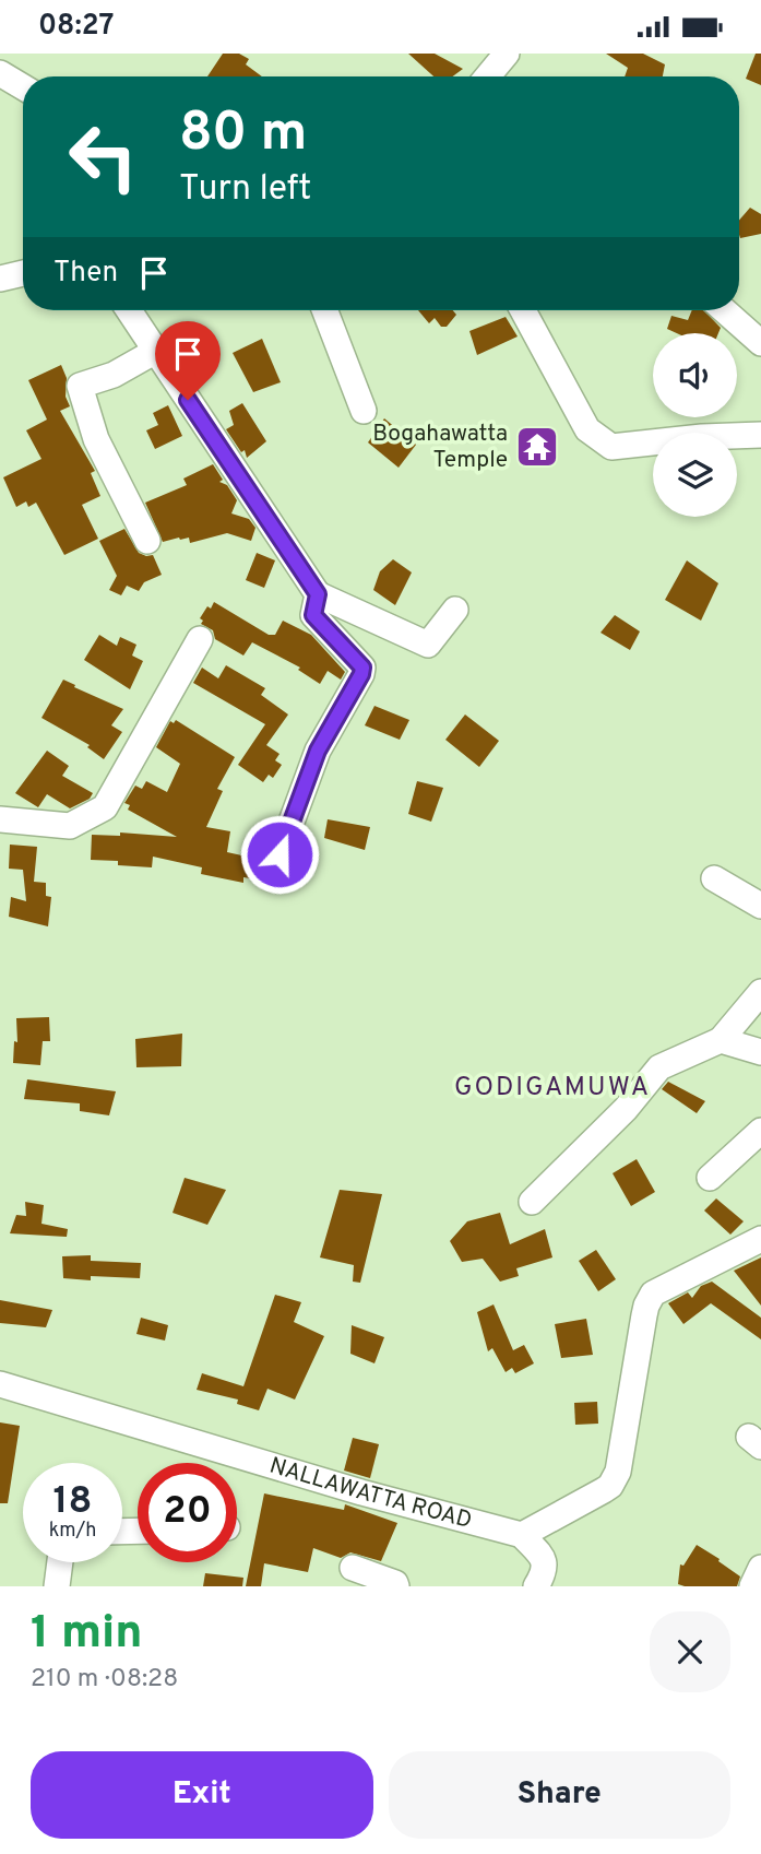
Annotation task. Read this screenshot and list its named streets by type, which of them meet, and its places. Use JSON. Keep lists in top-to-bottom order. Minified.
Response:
{"streets":{"street":["NALLAWATTA ROAD"]},"districts":["GODIGAMUWA"],"places":{"temple":["Bogahawatta Temple"]},"page":{"status":"08:27","turn":["80 m","Turn left"],"then":"Then","speed":"18 km/h","limit":"20","heading":["1 min","210 m · 08:28"],"buttons":["Exit","Share"]}}
